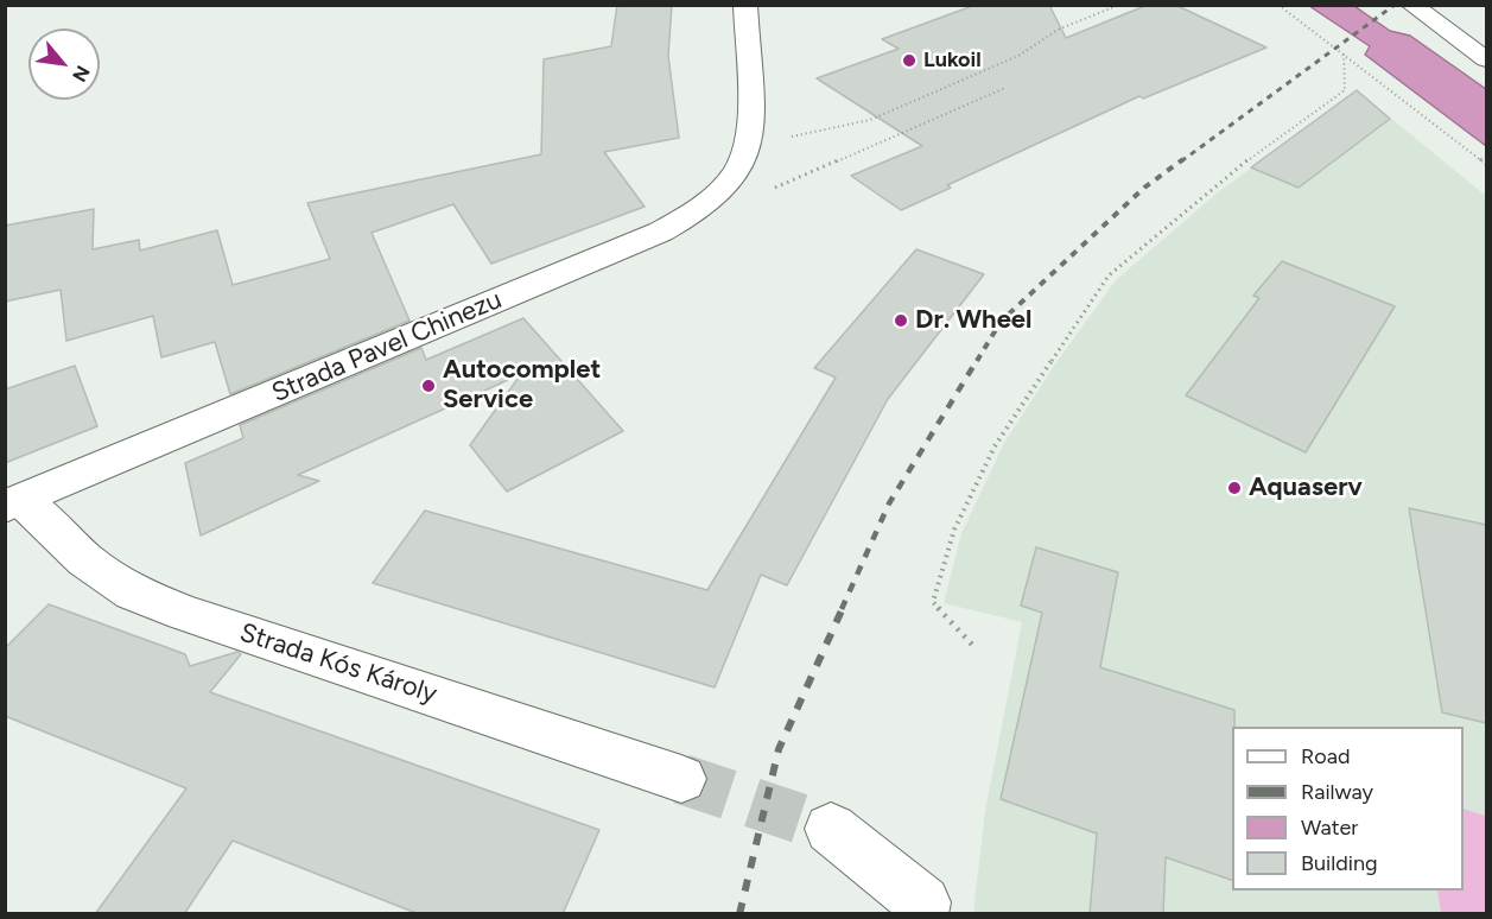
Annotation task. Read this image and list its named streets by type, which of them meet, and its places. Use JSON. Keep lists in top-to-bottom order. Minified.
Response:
{"streets":{"main road":["Strada Pavel Chinezu","Strada Kós Károly"]},"crossings":[["Strada Pavel Chinezu","Strada Kós Károly"]],"places":["Lukoil","Dr. Wheel","Autocomplet Service","Aquaserv"],"legend":["Road","Railway","Water","Building"],"north":"bottom right"}
